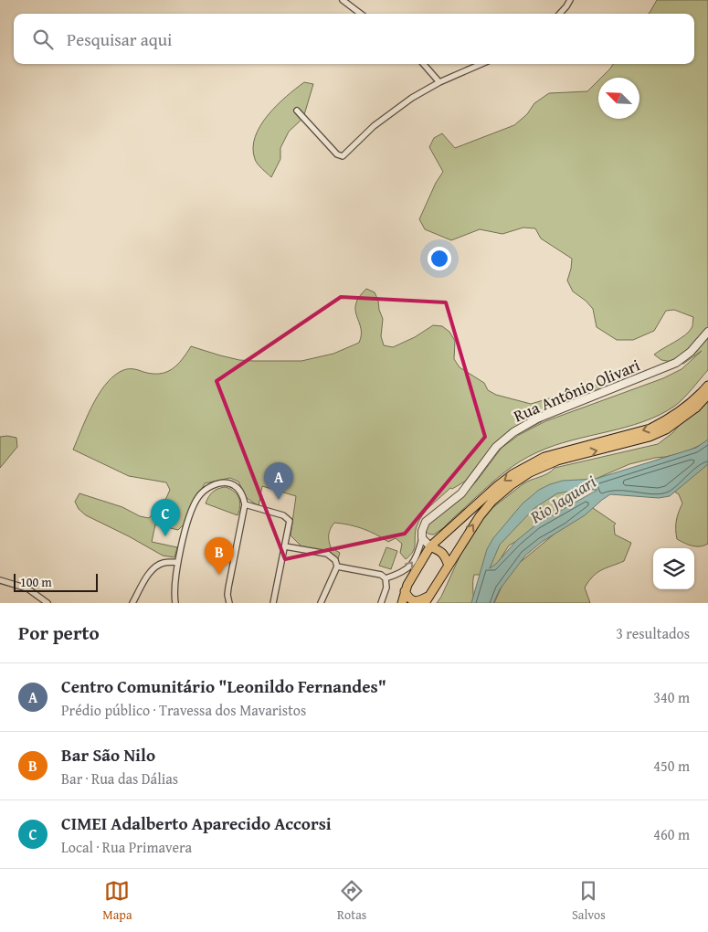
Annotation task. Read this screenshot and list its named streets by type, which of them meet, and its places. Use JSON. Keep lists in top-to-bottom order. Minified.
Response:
{"streets":{"street":["Rua Antônio Olivari"]},"water":["Rio Jaguari"],"scale_bar":"100 m","north":"top left","page":{"search":"Pesquisar aqui","pins":["A","C","B"],"scale":"100 m","heading":["Por perto","3 resultados"],"list":[{"mark":"A","name":"Centro Comunitário \"Leonildo Fernandes\"","note":"Prédio público · Travessa dos Mavaristos","value":"340 m"},{"mark":"B","name":"Bar São Nilo","note":"Bar · Rua das Dálias","value":"450 m"},{"mark":"C","name":"CIMEI Adalberto Aparecido Accorsi","note":"Local · Rua Primavera","value":"460 m"}],"nav":["Mapa","Rotas","Salvos"]}}
